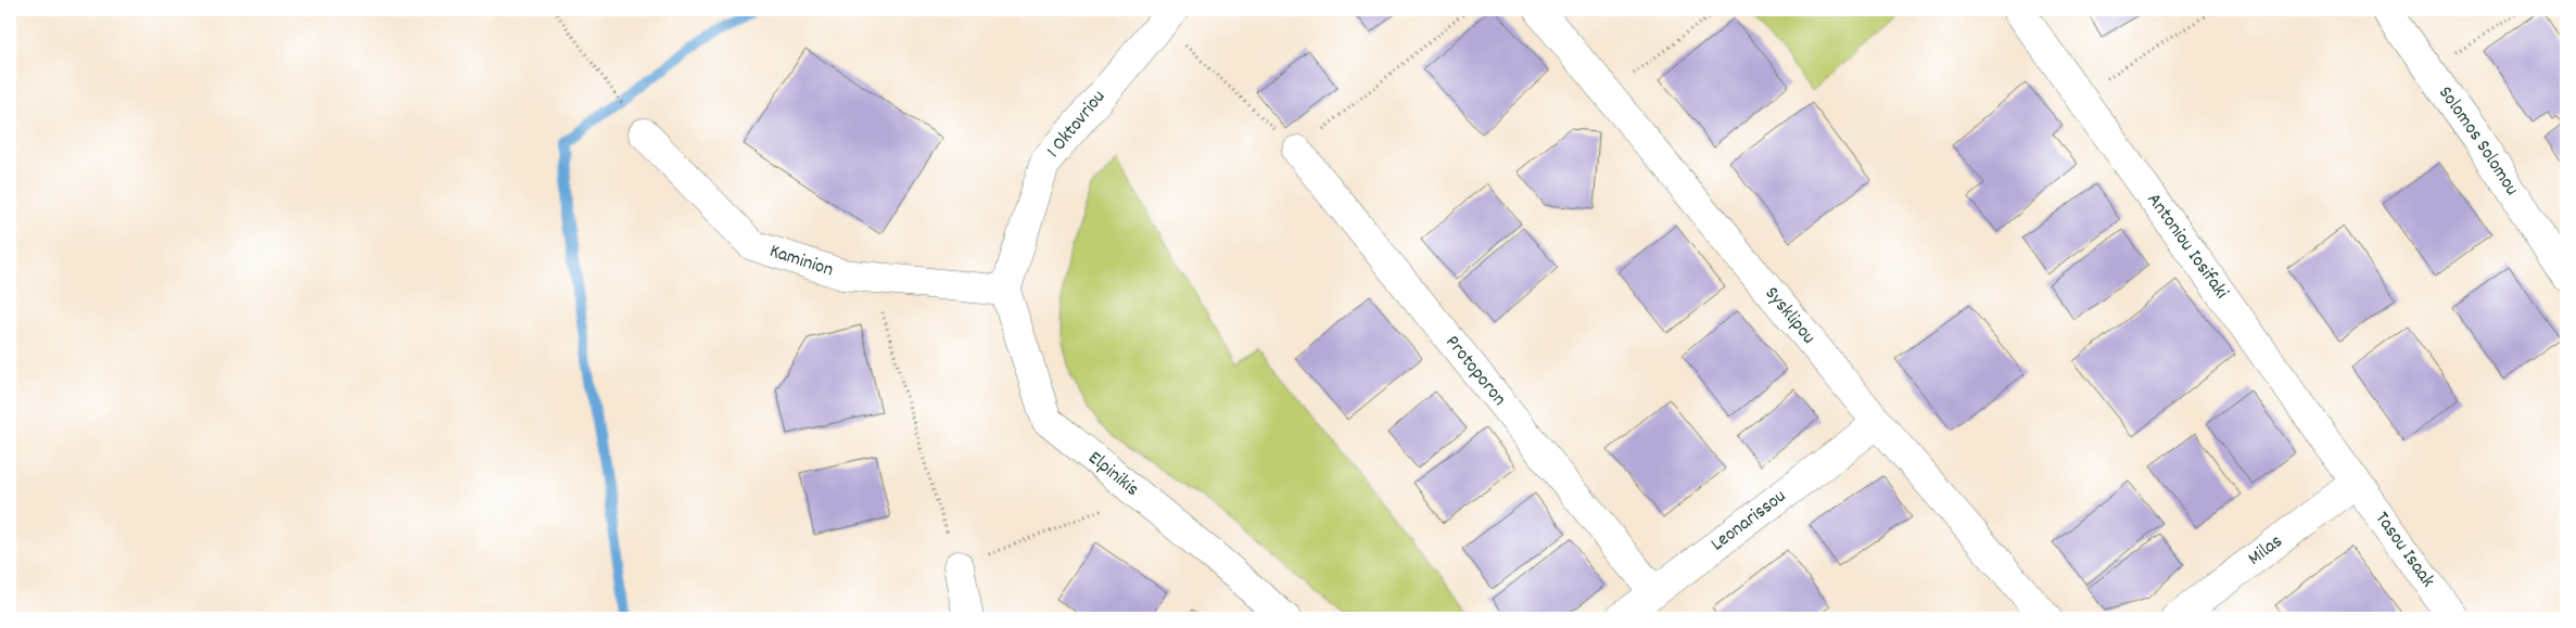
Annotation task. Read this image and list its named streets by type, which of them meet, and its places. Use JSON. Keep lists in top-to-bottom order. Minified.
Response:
{"streets":{"street":["1 Oktovriou","Solomos Solomou","Antoniou Iosifaki","Kaminion","Sysklipou","Protoporon","Elpinikis","Leonarissou","Milas","Tasou Isaak"]},"crossings":[["1 Oktovriou","Kaminion"],["1 Oktovriou","Elpinikis"],["Antoniou Iosifaki","Milas"],["Antoniou Iosifaki","Tasou Isaak"],["Kaminion","Elpinikis"],["Sysklipou","Leonarissou"],["Protoporon","Leonarissou"],["Milas","Tasou Isaak"]]}
